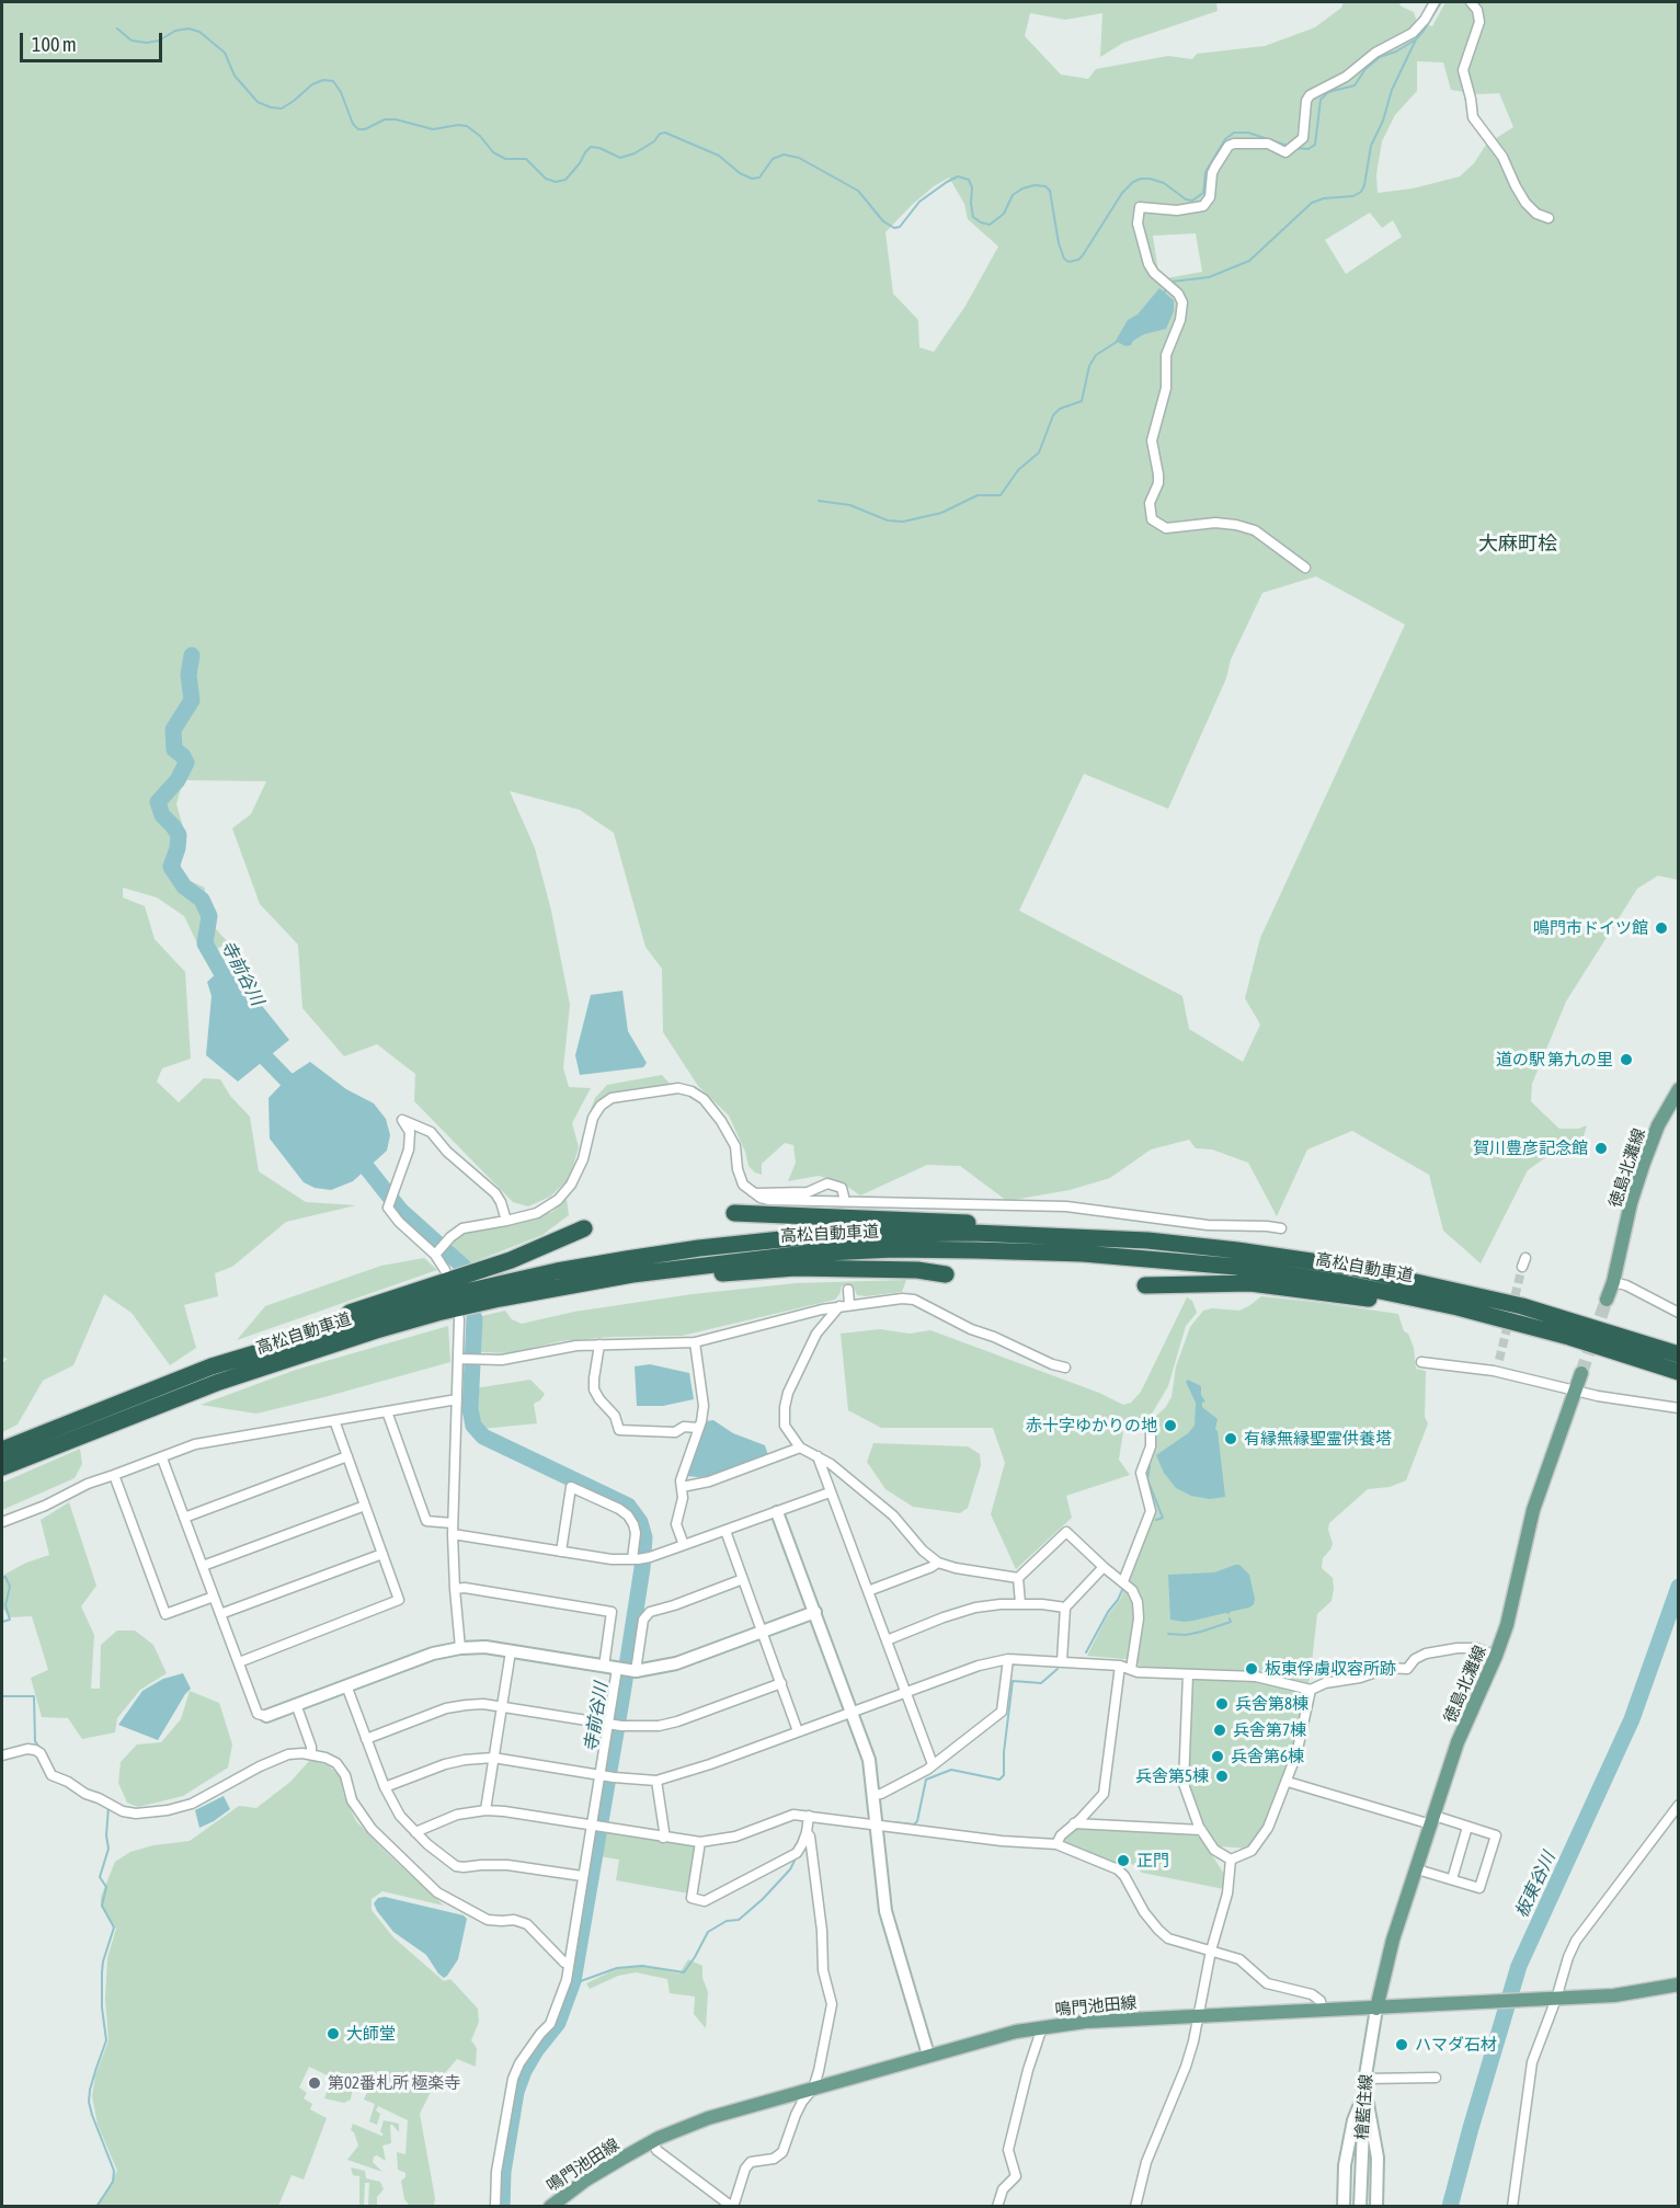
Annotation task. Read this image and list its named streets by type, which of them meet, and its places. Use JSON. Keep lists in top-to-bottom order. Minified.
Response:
{"streets":{"highway":["高松自動車道"],"main road":["徳島北灘線","鳴門池田線"],"street":["檜藍住線"]},"crossings":[["徳島北灘線","鳴門池田線"],["徳島北灘線","檜藍住線"],["鳴門池田線","檜藍住線"]],"districts":["大麻町桧"],"water":["寺前谷川","板東谷川"],"places":["鳴門市ドイツ館","道の駅 第九の里","賀川豊彦記念館","赤十字ゆかりの地","有縁無縁聖霊供養塔","板東俘虜収容所跡","兵舎第8棟","兵舎第7棟","兵舎第6棟","兵舎第5棟","正門","大師堂","ハマダ石材","第02番札所 極楽寺"],"scale_bar":"100 m"}
